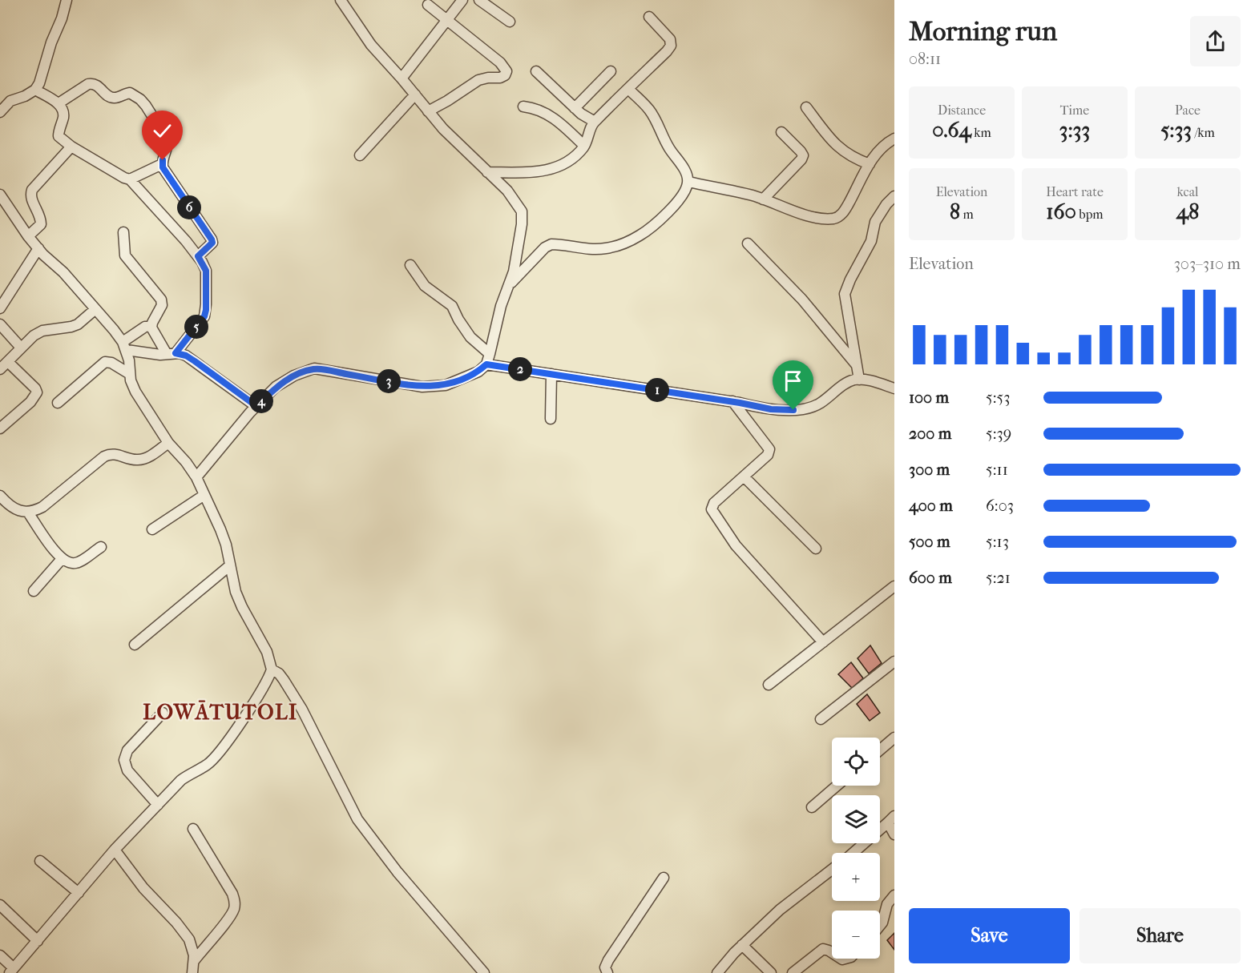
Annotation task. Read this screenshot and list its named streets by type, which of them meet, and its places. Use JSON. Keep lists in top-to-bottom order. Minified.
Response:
{"districts":["LOWĀTUTOLI"],"page":{"heading":["Morning run","08:11"],"stats":[["Distance","0.64 km"],["Time","3:33"],["Pace","5:33 /km"],["Elevation","8 m"],["Heart rate","160 bpm"],["kcal","48"]],"pins":["6","5","2","3","1","4"],"chart":["Elevation","303–310 m"],"list":[{"name":"100 m","note":"5:53"},{"name":"200 m","note":"5:39"},{"name":"300 m","note":"5:11"},{"name":"400 m","note":"6:03"},{"name":"500 m","note":"5:13"},{"name":"600 m","note":"5:21"}],"map_buttons":["+","−"],"buttons":["Save","Share"]}}
